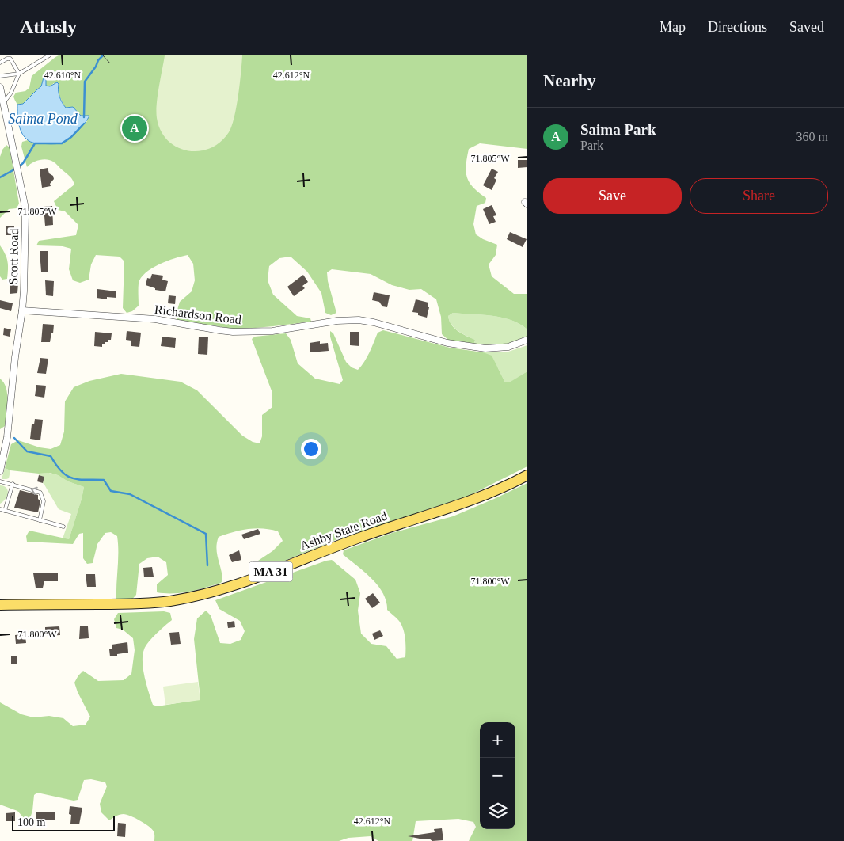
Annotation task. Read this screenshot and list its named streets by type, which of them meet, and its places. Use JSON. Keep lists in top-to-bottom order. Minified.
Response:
{"streets":{"main road":["Ashby State Road","MA 31"],"street":["Scott Road","Richardson Road"]},"crossings":[["Scott Road","Richardson Road"]],"water":["Saima Pond"],"scale_bar":"100 m","page":{"header":"Atlasly","nav":["Map","Directions","Saved"],"heading":"Nearby","list":[{"mark":"A","name":"Saima Park","note":"Park","value":"360 m"}],"pins":"A","buttons":["Save","Share"],"map_buttons":["+","−"],"scale":"100 m"},"coordinates":["42.610°N","42.612°N","71.805°W","71.800°W"]}
